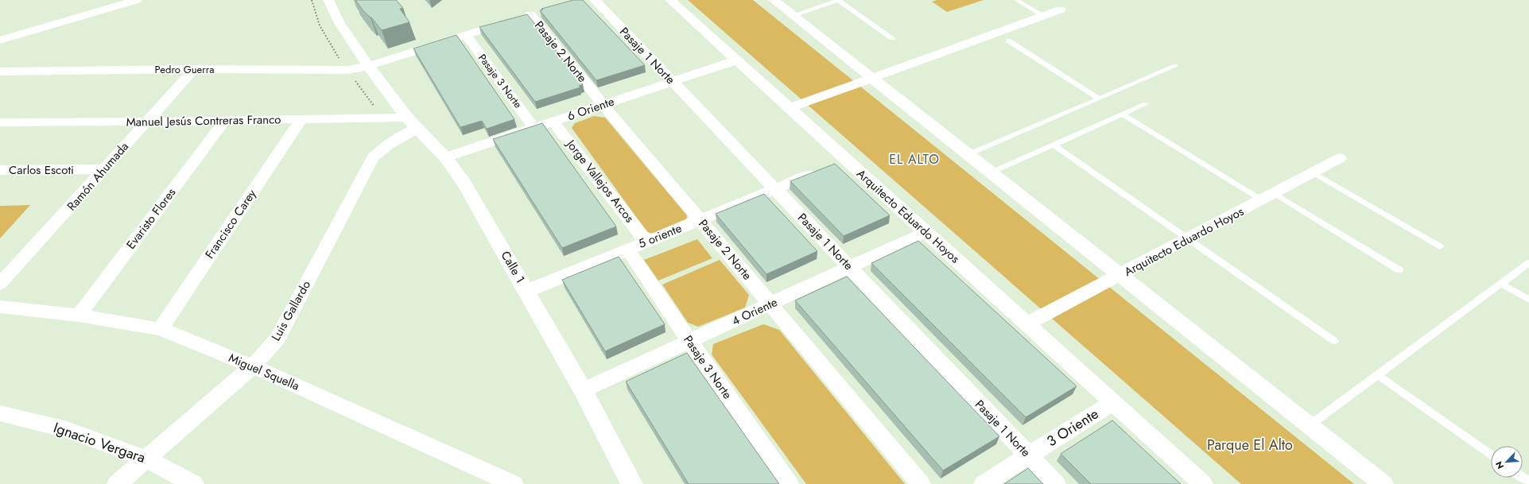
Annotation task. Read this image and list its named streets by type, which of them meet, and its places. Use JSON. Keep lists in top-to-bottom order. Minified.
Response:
{"streets":{"street":["Pasaje 2 Norte","Pasaje 1 Norte","Pedro Guerra","Pasaje 3 Norte","6 Oriente","Manuel Jesús Contreras Franco","Carlos Escoti","Ramón Ahumada","Jorge Vallejos Arcos","Arquitecto Eduardo Hoyos","Evaristo Flores","Francisco Carey","5 oriente","Calle 1","Luis Gallardo","4 Oriente","Miguel Squella","3 Oriente","Ignacio Vergara"]},"crossings":[["Pasaje 2 Norte","Pasaje 3 Norte"],["Pasaje 2 Norte","6 Oriente"],["Pasaje 2 Norte","5 oriente"],["Pasaje 2 Norte","4 Oriente"],["Pasaje 1 Norte","6 Oriente"],["Pasaje 1 Norte","5 oriente"],["Pasaje 1 Norte","4 Oriente"],["Pasaje 1 Norte","3 Oriente"],["Pedro Guerra","Ramón Ahumada"],["Pedro Guerra","Calle 1"],["Pasaje 3 Norte","6 Oriente"],["Pasaje 3 Norte","5 oriente"],["Pasaje 3 Norte","4 Oriente"],["6 Oriente","Jorge Vallejos Arcos"],["6 Oriente","Arquitecto Eduardo Hoyos"],["6 Oriente","Calle 1"],["Manuel Jesús Contreras Franco","Ramón Ahumada"],["Manuel Jesús Contreras Franco","Evaristo Flores"],["Manuel Jesús Contreras Franco","Francisco Carey"],["Manuel Jesús Contreras Franco","Calle 1"],["Manuel Jesús Contreras Franco","Luis Gallardo"],["Carlos Escoti","Ramón Ahumada"],["Jorge Vallejos Arcos","5 oriente"],["Arquitecto Eduardo Hoyos","5 oriente"],["Arquitecto Eduardo Hoyos","4 Oriente"],["Arquitecto Eduardo Hoyos","3 Oriente"],["Evaristo Flores","Miguel Squella"],["Francisco Carey","Miguel Squella"],["5 oriente","Calle 1"],["Calle 1","Luis Gallardo"],["Calle 1","4 Oriente"],["Luis Gallardo","Miguel Squella"],["Luis Gallardo","Ignacio Vergara"]],"districts":["EL ALTO"],"parks":["Parque El Alto"],"north":"bottom left"}
